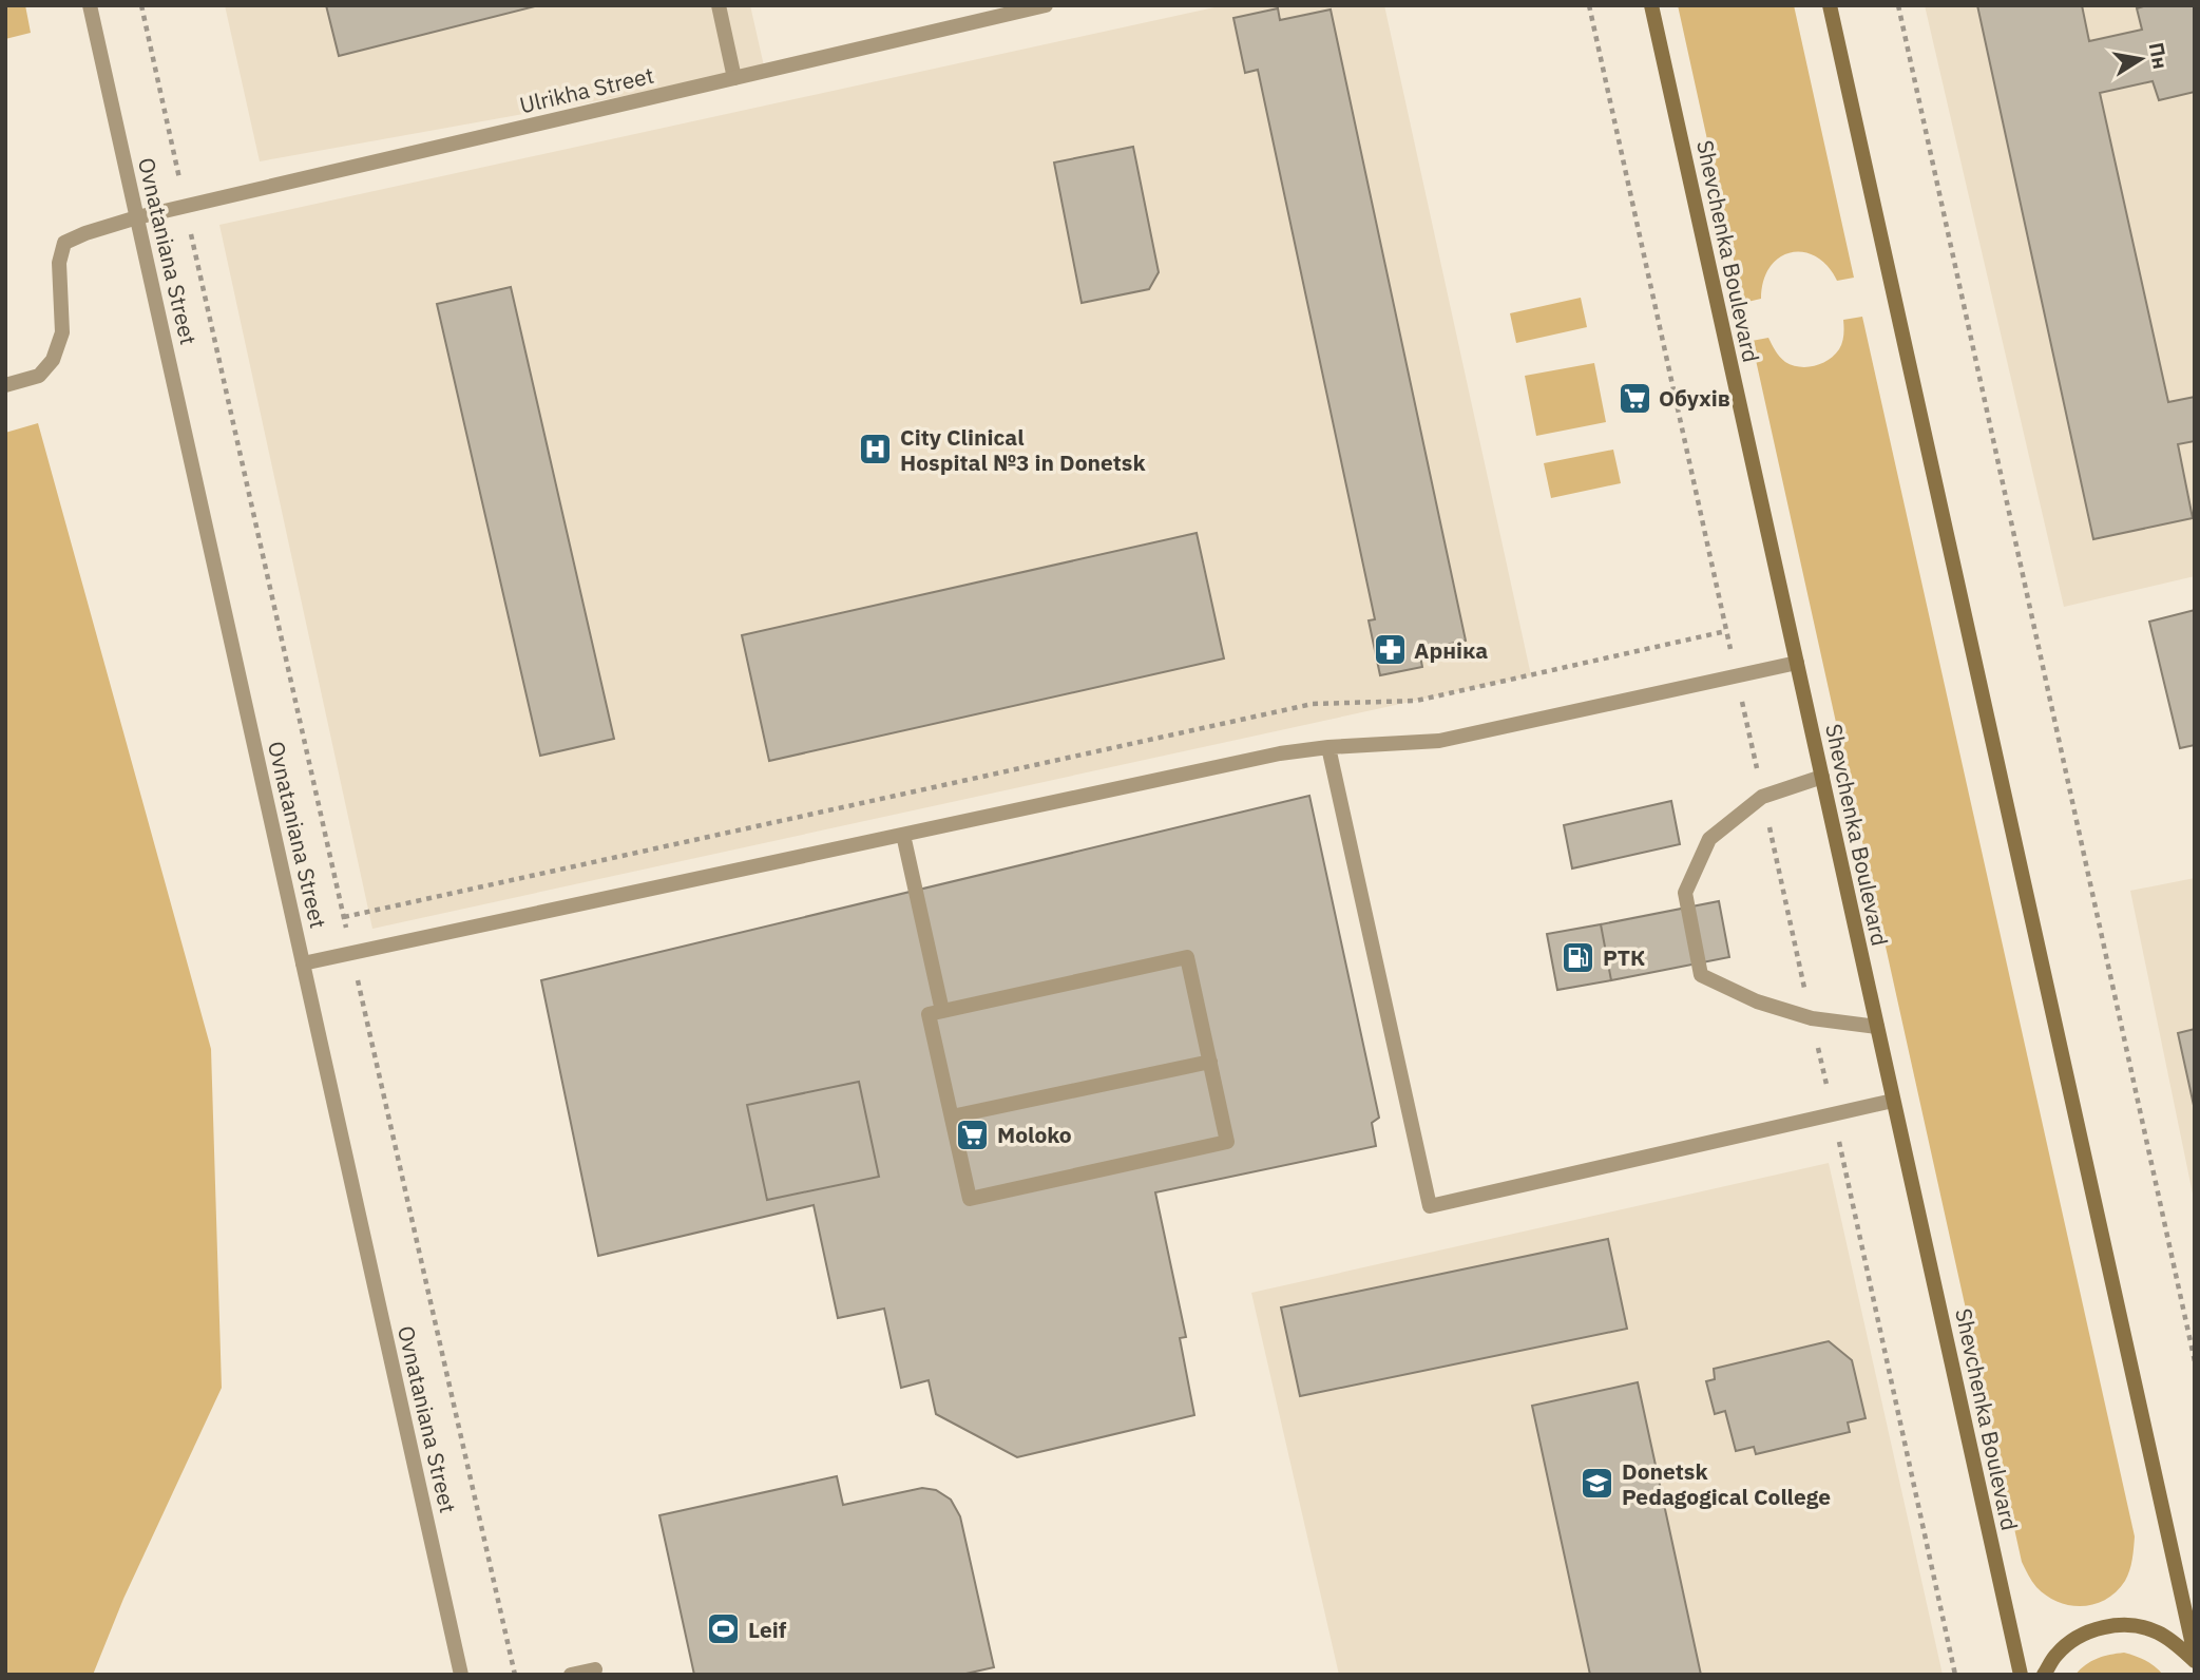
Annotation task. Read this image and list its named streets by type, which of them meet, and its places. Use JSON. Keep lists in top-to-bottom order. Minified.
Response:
{"streets":{"main road":["Shevchenka Boulevard"],"street":["Ulrikha Street","Ovnataniana Street"]},"crossings":[["Ulrikha Street","Ovnataniana Street"]],"places":{"supermarket":["Обухів","Moloko"],"hospital":["City Clinical Hospital №3 in Donetsk"],"pharmacy":["Арніка"],"fuel station":["РТК"],"school or university":["Donetsk Pedagogical College"],"sports":["Leif"]},"north":"right"}
